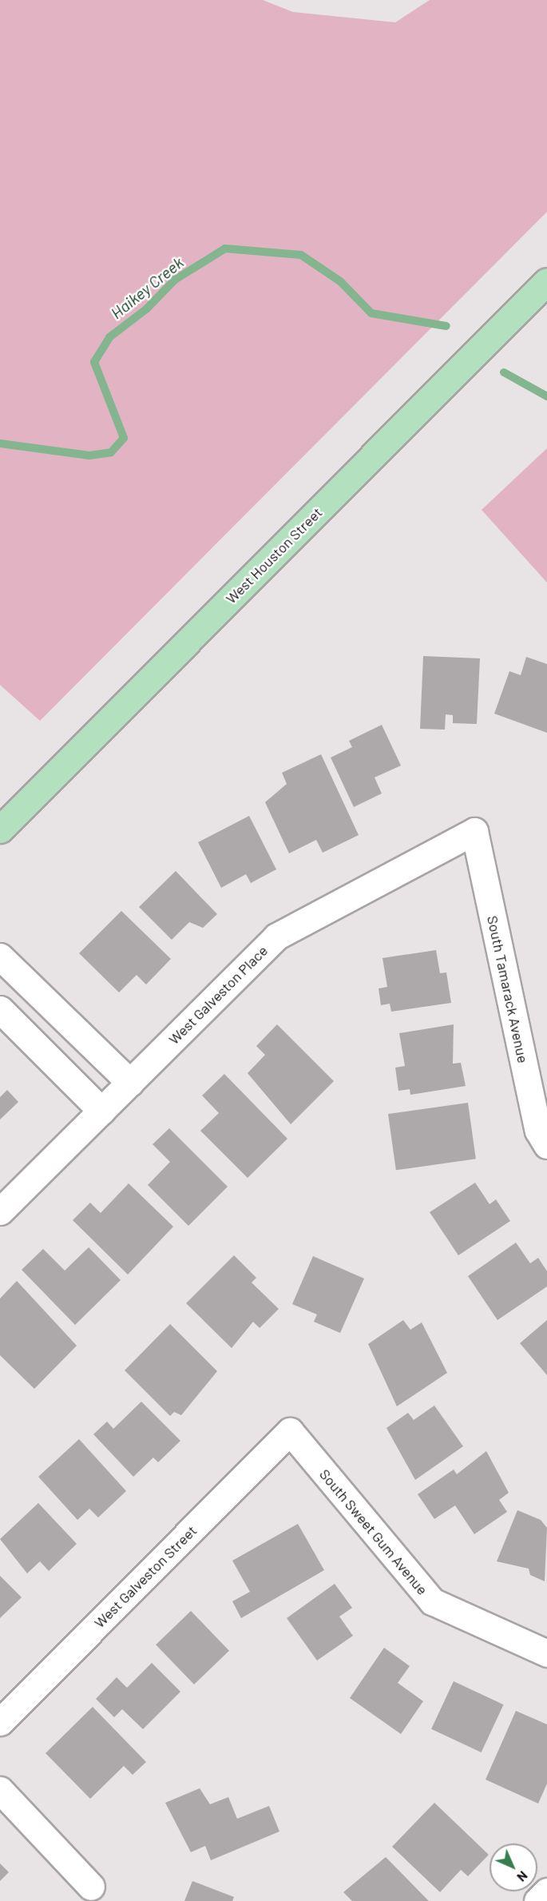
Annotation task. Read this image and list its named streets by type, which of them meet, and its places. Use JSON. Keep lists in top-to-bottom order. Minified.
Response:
{"streets":{"main road":["West Houston Street"],"street":["South Tamarack Avenue","West Galveston Place","South Sweet Gum Avenue","West Galveston Street"]},"crossings":[["South Tamarack Avenue","West Galveston Place"],["South Sweet Gum Avenue","West Galveston Street"]],"water":["Haikey Creek"],"north":"bottom right"}
